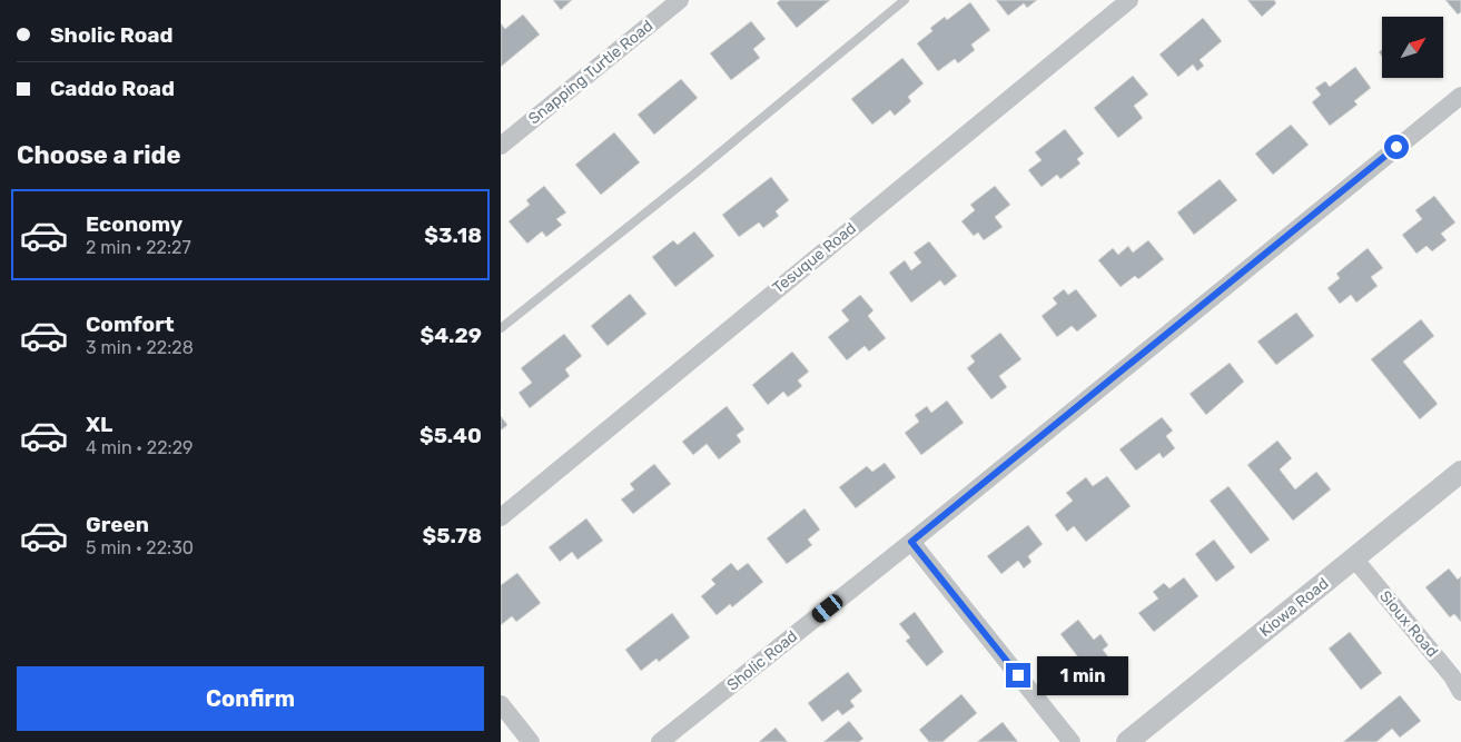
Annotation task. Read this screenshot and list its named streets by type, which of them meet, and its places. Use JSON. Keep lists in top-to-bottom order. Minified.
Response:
{"streets":{"street":["Snapping Turtle Road","Tesuque Road","Kiowa Road","Sioux Road","Sholic Road"]},"crossings":[["Kiowa Road","Sioux Road"]],"north":"top right","page":{"banner":["Sholic Road","Caddo Road"],"heading":"Choose a ride","list":[{"name":"Economy","note":"2 min · 22:27","value":"$3.18"},{"name":"Comfort","note":"3 min · 22:28","value":"$4.29"},{"name":"XL","note":"4 min · 22:29","value":"$5.40"},{"name":"Green","note":"5 min · 22:30","value":"$5.78"}],"buttons":"Confirm","bubble":"1 min"}}
